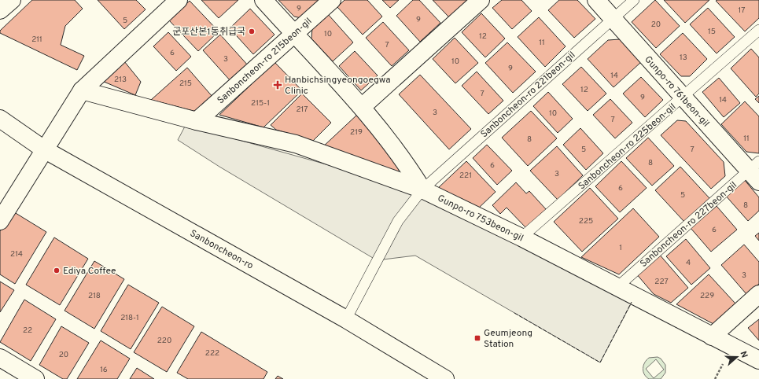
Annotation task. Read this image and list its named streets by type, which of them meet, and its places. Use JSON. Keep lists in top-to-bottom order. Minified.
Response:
{"streets":{"street":["Sanboncheon-ro 215beon-gil","Gunpo-ro 761beon-gil","Gunpo-ro 753beon-gil","Sanboncheon-ro"],"lane":["Sanboncheon-ro 221beon-gil","Sanboncheon-ro 225beon-gil","Sanboncheon-ro 227beon-gil"]},"crossings":[["Sanboncheon-ro 215beon-gil","Gunpo-ro 753beon-gil"],["Gunpo-ro 761beon-gil","Sanboncheon-ro 221beon-gil"],["Gunpo-ro 761beon-gil","Sanboncheon-ro 225beon-gil"],["Gunpo-ro 761beon-gil","Sanboncheon-ro 227beon-gil"],["Sanboncheon-ro 221beon-gil","Gunpo-ro 753beon-gil"],["Sanboncheon-ro 221beon-gil","Sanboncheon-ro"],["Sanboncheon-ro 225beon-gil","Gunpo-ro 753beon-gil"],["Gunpo-ro 753beon-gil","Sanboncheon-ro 227beon-gil"]],"places":{"other":["군포산본1동취급국","Ediya Coffee"],"health":["Hanbichsingyeongoegwa Clinic"],"transit":["Geumjeong Station"]},"house_numbers":["9","17","9","5","20","15","10","12","211","11","7","6","13","3","10","9","14","213","215","12","7","9","14","215-1","217","3","10","7","219","11","8","5","7","8","6","3","221","6","5","8","225","6","1","214","4","3","227","218","229","218-1","22","220","222","20","16"],"north":"right"}
